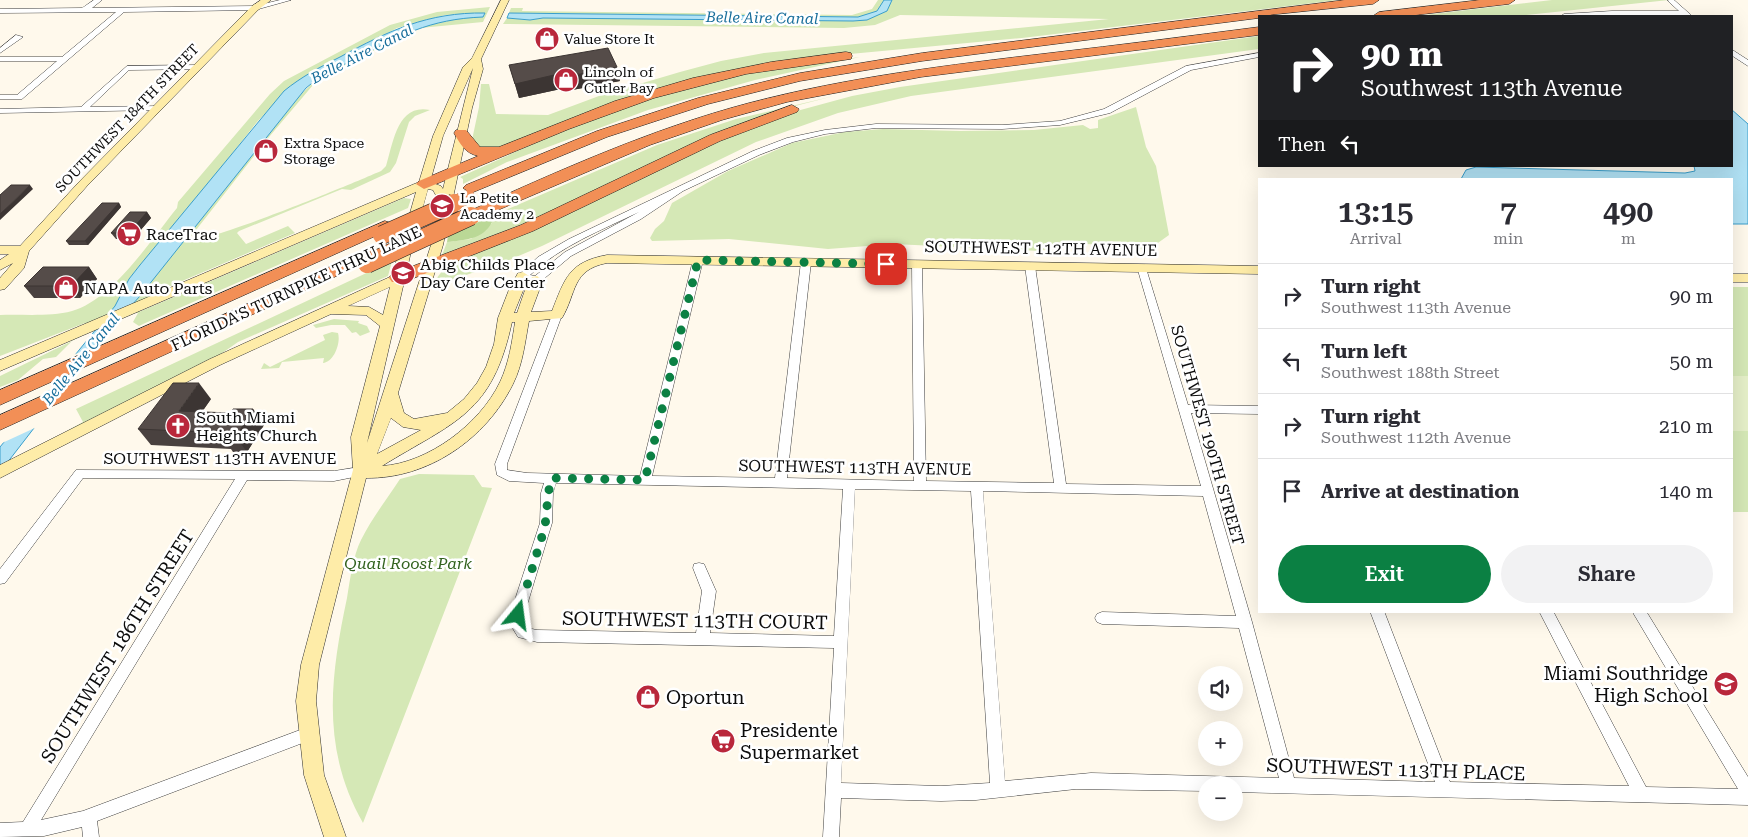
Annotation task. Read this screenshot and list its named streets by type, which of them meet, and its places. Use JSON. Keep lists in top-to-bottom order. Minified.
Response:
{"streets":{"highway":["FLORIDA'S TURNPIKE THRU LANE"],"main road":["SOUTHWEST 184TH STREET","SOUTHWEST 112TH AVENUE"],"street":["SOUTHWEST 190TH STREET","SOUTHWEST 113TH AVENUE","SOUTHWEST 113TH COURT","SOUTHWEST 186TH STREET","SOUTHWEST 113TH PLACE"]},"crossings":[["SOUTHWEST 112TH AVENUE","SOUTHWEST 190TH STREET"],["SOUTHWEST 112TH AVENUE","SOUTHWEST 113TH AVENUE"],["SOUTHWEST 190TH STREET","SOUTHWEST 113TH AVENUE"],["SOUTHWEST 190TH STREET","SOUTHWEST 113TH PLACE"],["SOUTHWEST 113TH AVENUE","SOUTHWEST 113TH COURT"],["SOUTHWEST 113TH AVENUE","SOUTHWEST 186TH STREET"]],"water":["Belle Aire Canal"],"parks":["Quail Roost Park"],"places":{"shop":["Value Store It","Lincoln of Cutler Bay","Extra Space Storage","NAPA Auto Parts","Oportun"],"school or university":["La Petite Academy 2","Abig Childs Place Day Care Center","Miami Southridge High School"],"supermarket":["RaceTrac","Presidente Supermarket"],"church":["South Miami Heights Church"]},"page":{"turn":["90 m","Southwest 113th Avenue"],"then":"Then","eta":["13:15","Arrival","7","min","490","m"],"list":[{"name":"Turn right","note":"Southwest 113th Avenue","value":"90 m"},{"name":"Turn left","note":"Southwest 188th Street","value":"50 m"},{"name":"Turn right","note":"Southwest 112th Avenue","value":"210 m"},{"name":"Arrive at destination","value":"140 m"}],"buttons":["Exit","Share"],"map_buttons":["+","−"]}}
